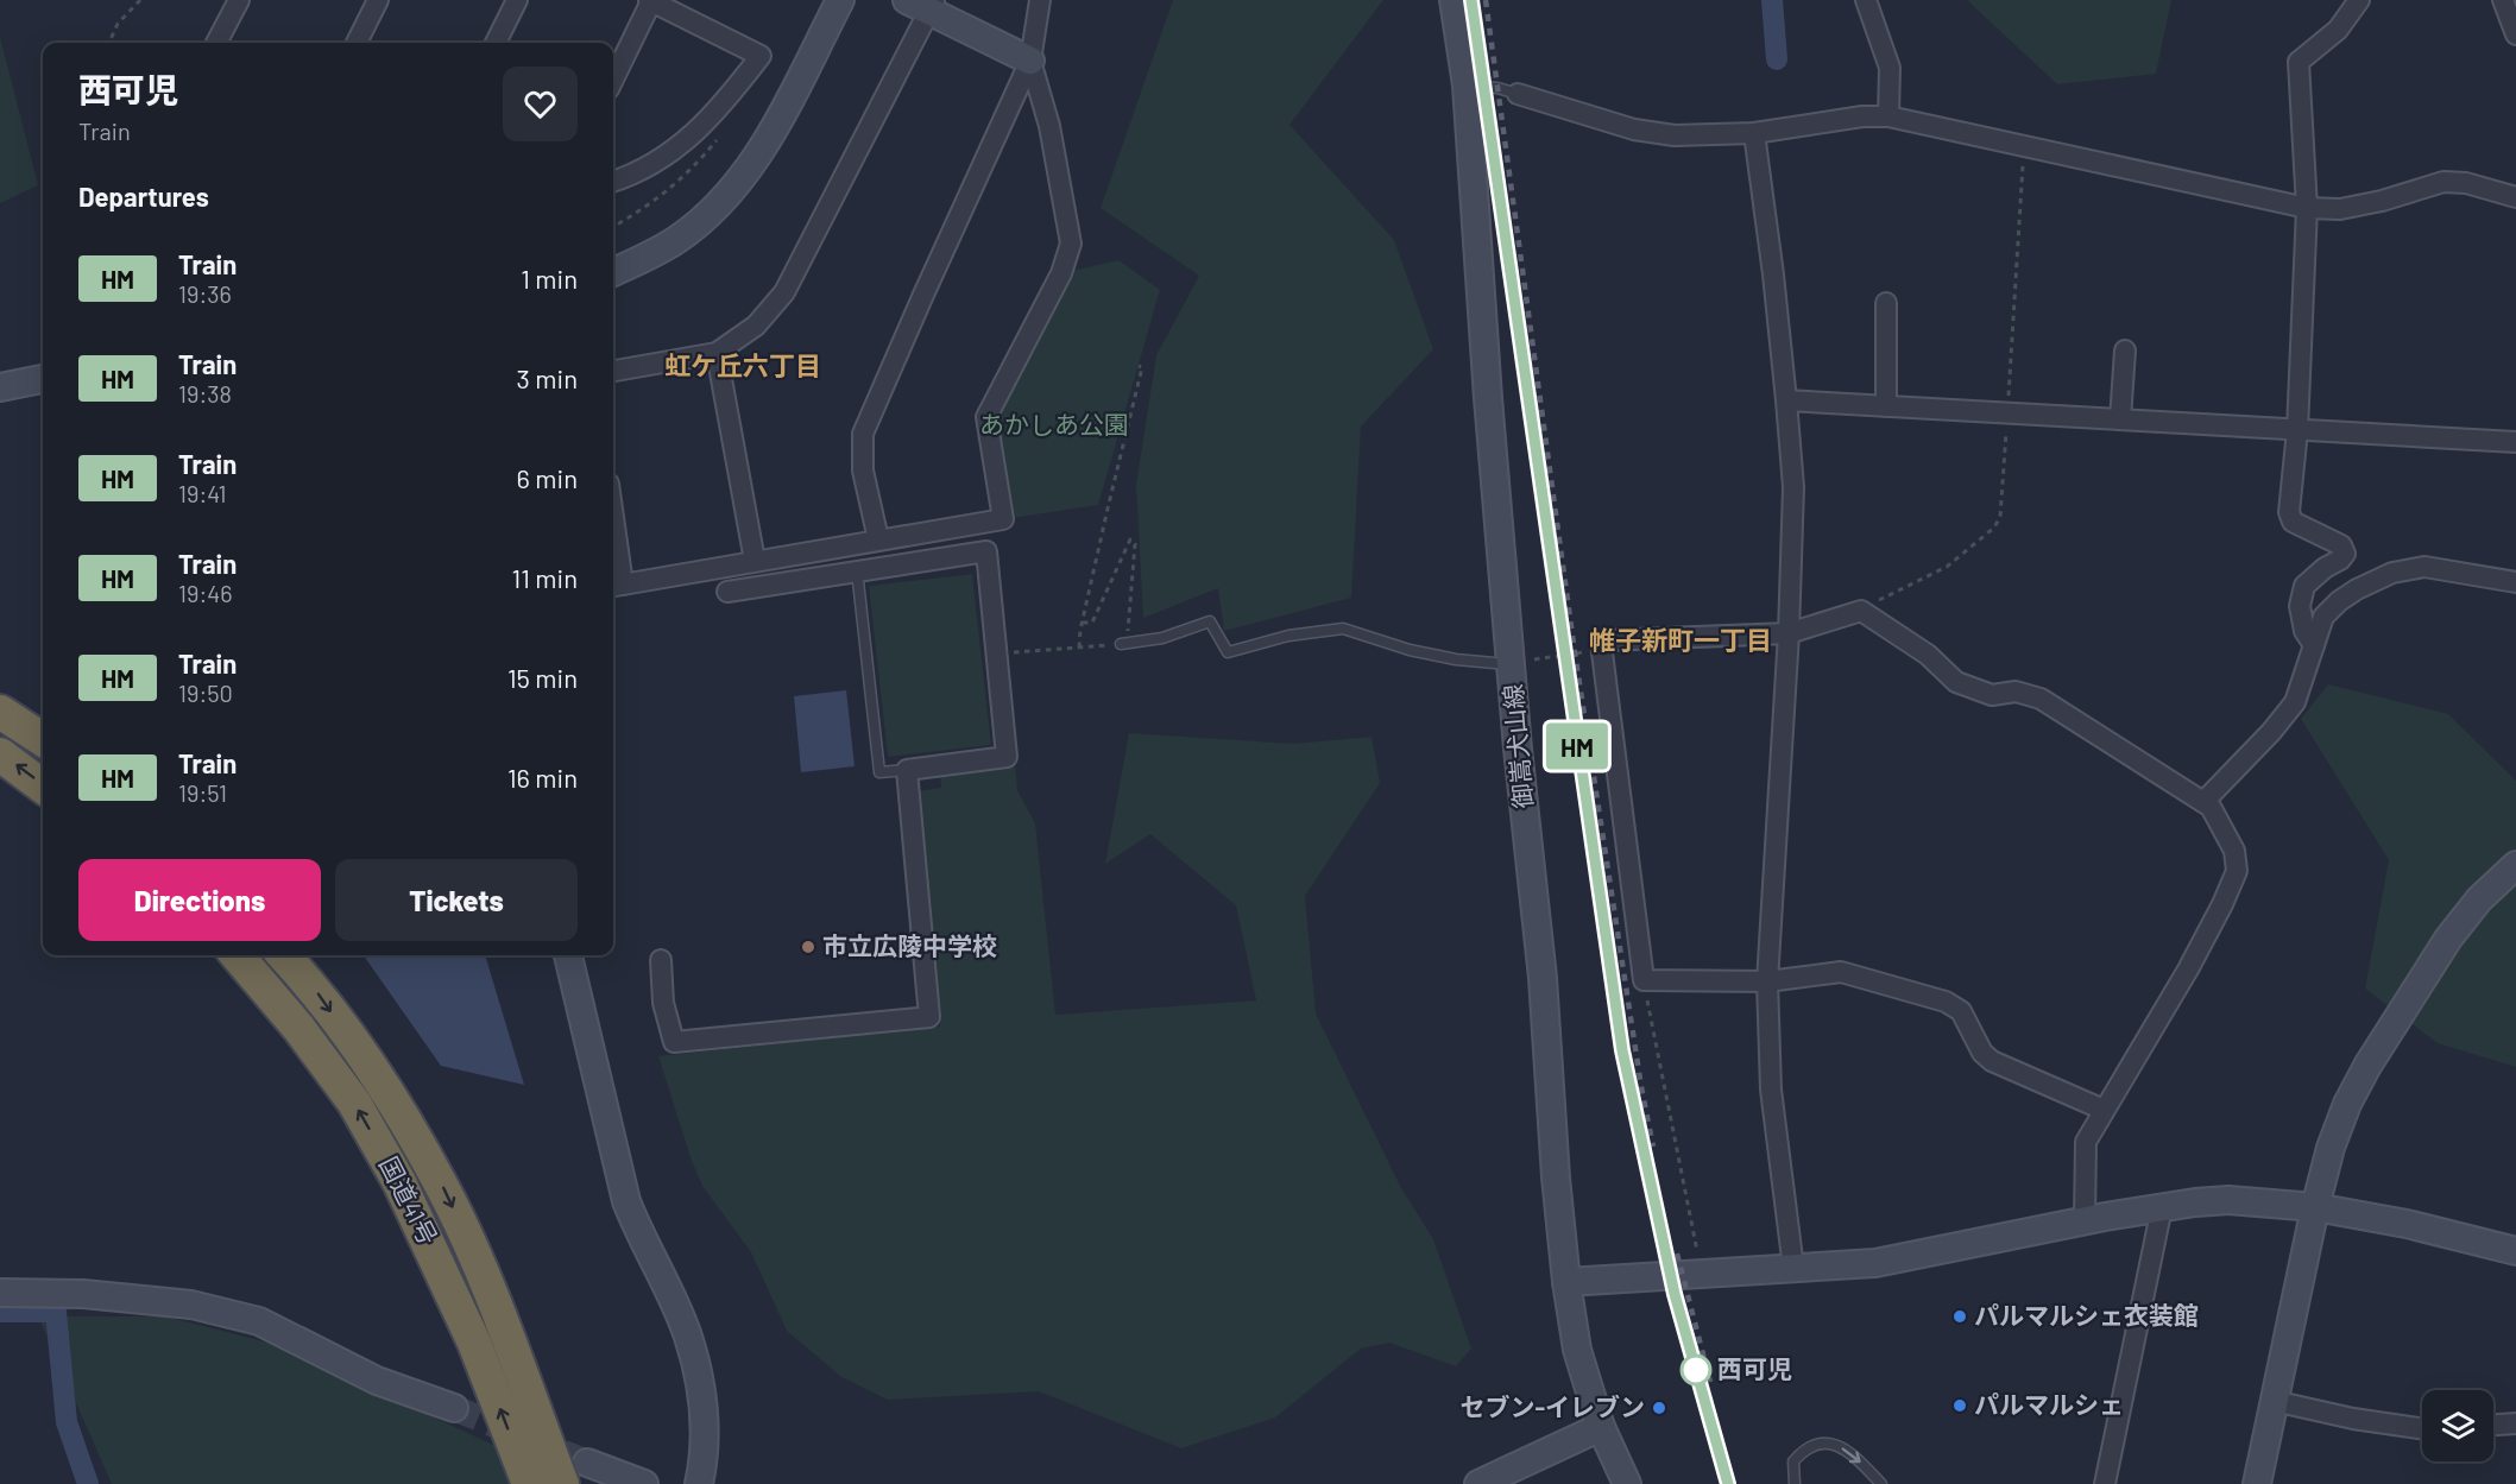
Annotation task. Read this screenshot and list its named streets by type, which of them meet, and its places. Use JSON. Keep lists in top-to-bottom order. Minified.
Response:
{"streets":{"highway":["国道41号"],"street":["御嵩犬山線"]},"districts":["虹ケ丘六丁目","帷子新町一丁目"],"parks":["あかしあ公園"],"places":["市立広陵中学校","パルマルシェ衣装館","西可児","パルマルシェ","セブン-イレブン"],"page":{"on_map":"HM","heading":[["西可児","Train"],"Departures"],"list":[{"mark":"HM","name":"Train","note":"19:36","value":"1 min"},{"mark":"HM","name":"Train","note":"19:38","value":"3 min"},{"mark":"HM","name":"Train","note":"19:41","value":"6 min"},{"mark":"HM","name":"Train","note":"19:46","value":"11 min"},{"mark":"HM","name":"Train","note":"19:50","value":"15 min"},{"mark":"HM","name":"Train","note":"19:51","value":"16 min"}],"buttons":["Directions","Tickets"]}}
